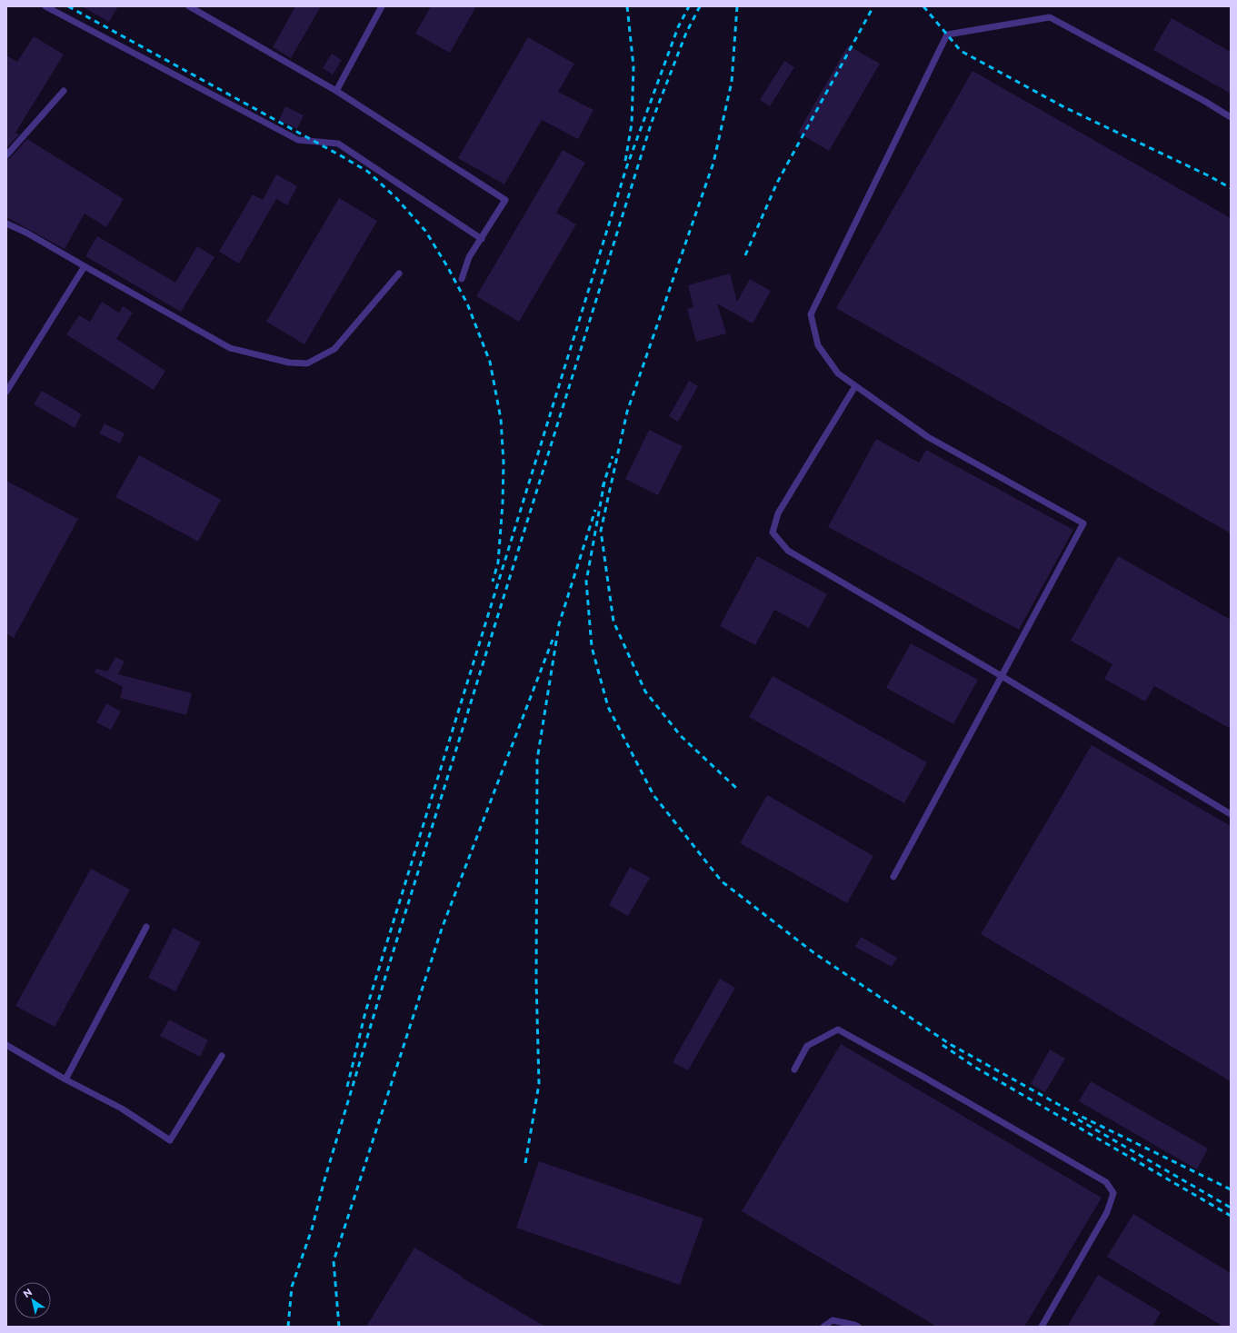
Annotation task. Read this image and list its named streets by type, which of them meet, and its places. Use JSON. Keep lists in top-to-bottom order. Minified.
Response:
{"north":"top left"}
